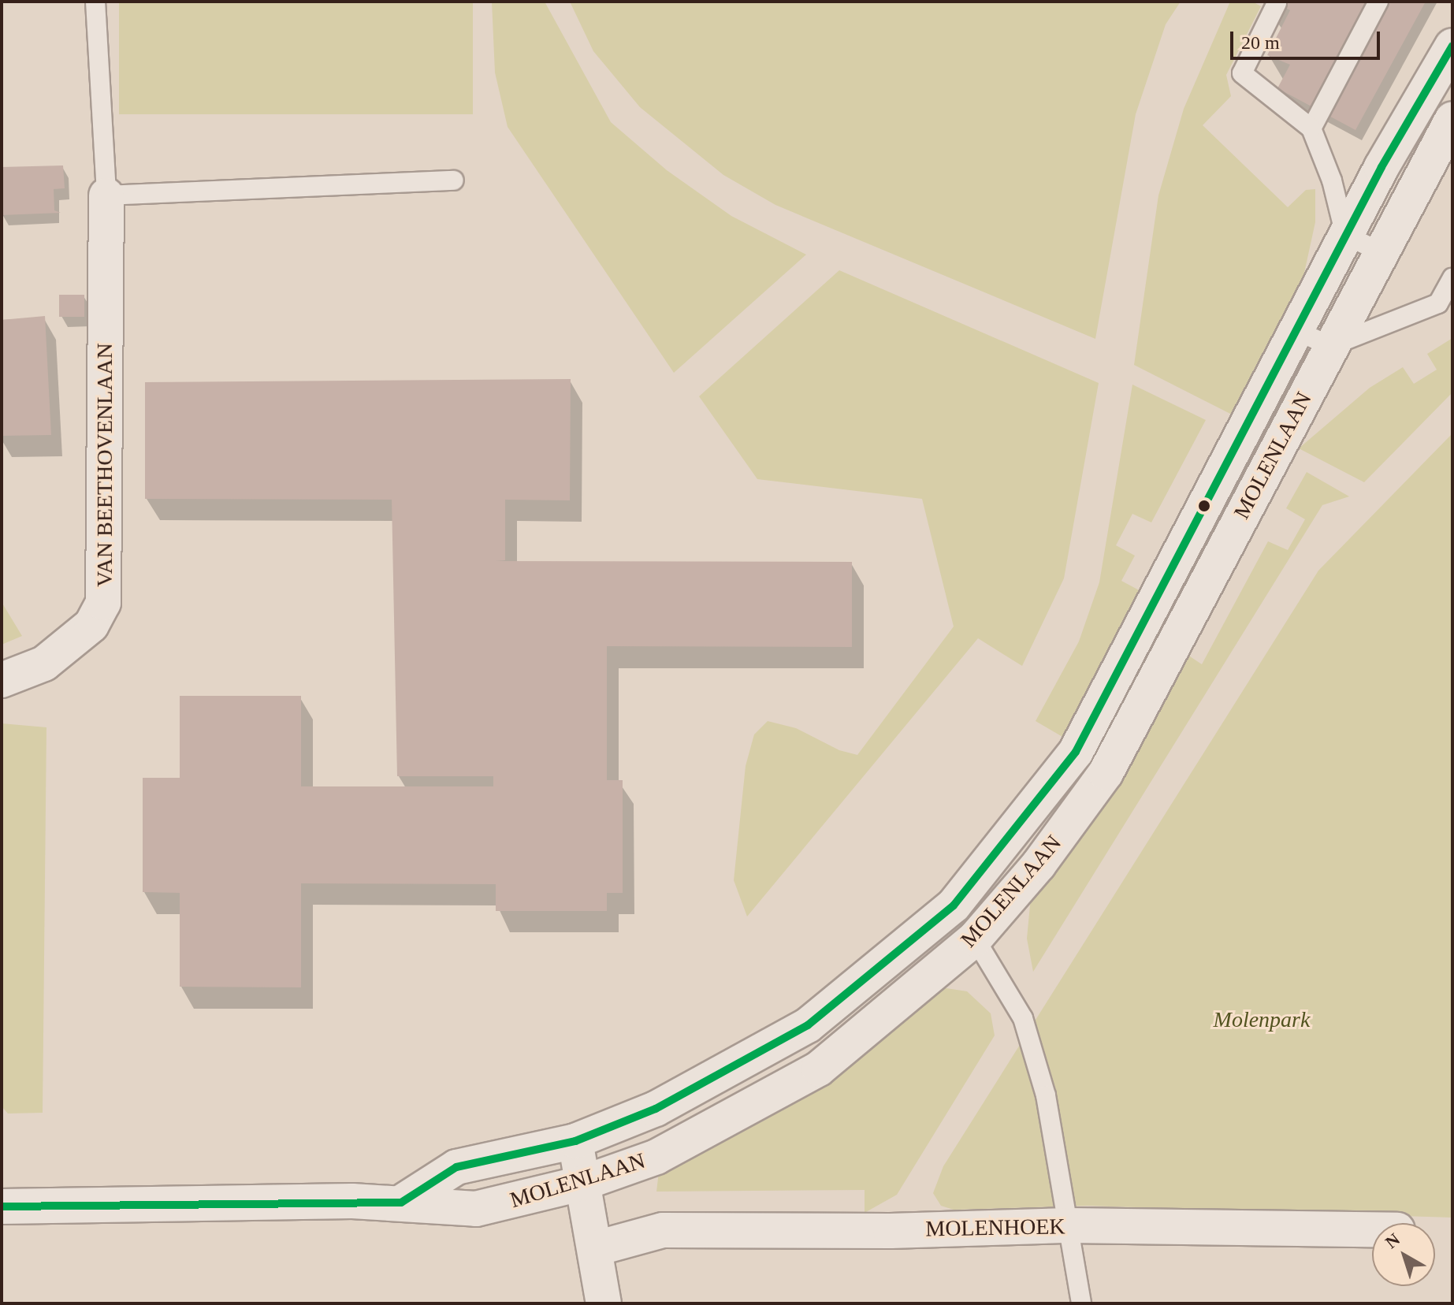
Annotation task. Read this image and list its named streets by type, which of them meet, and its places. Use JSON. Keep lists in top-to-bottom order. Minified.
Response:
{"streets":{"main road":["MOLENLAAN","VAN BEETHOVENLAAN","MOLENHOEK"]},"parks":["Molenpark"],"scale_bar":"20 m","north":"top left"}
